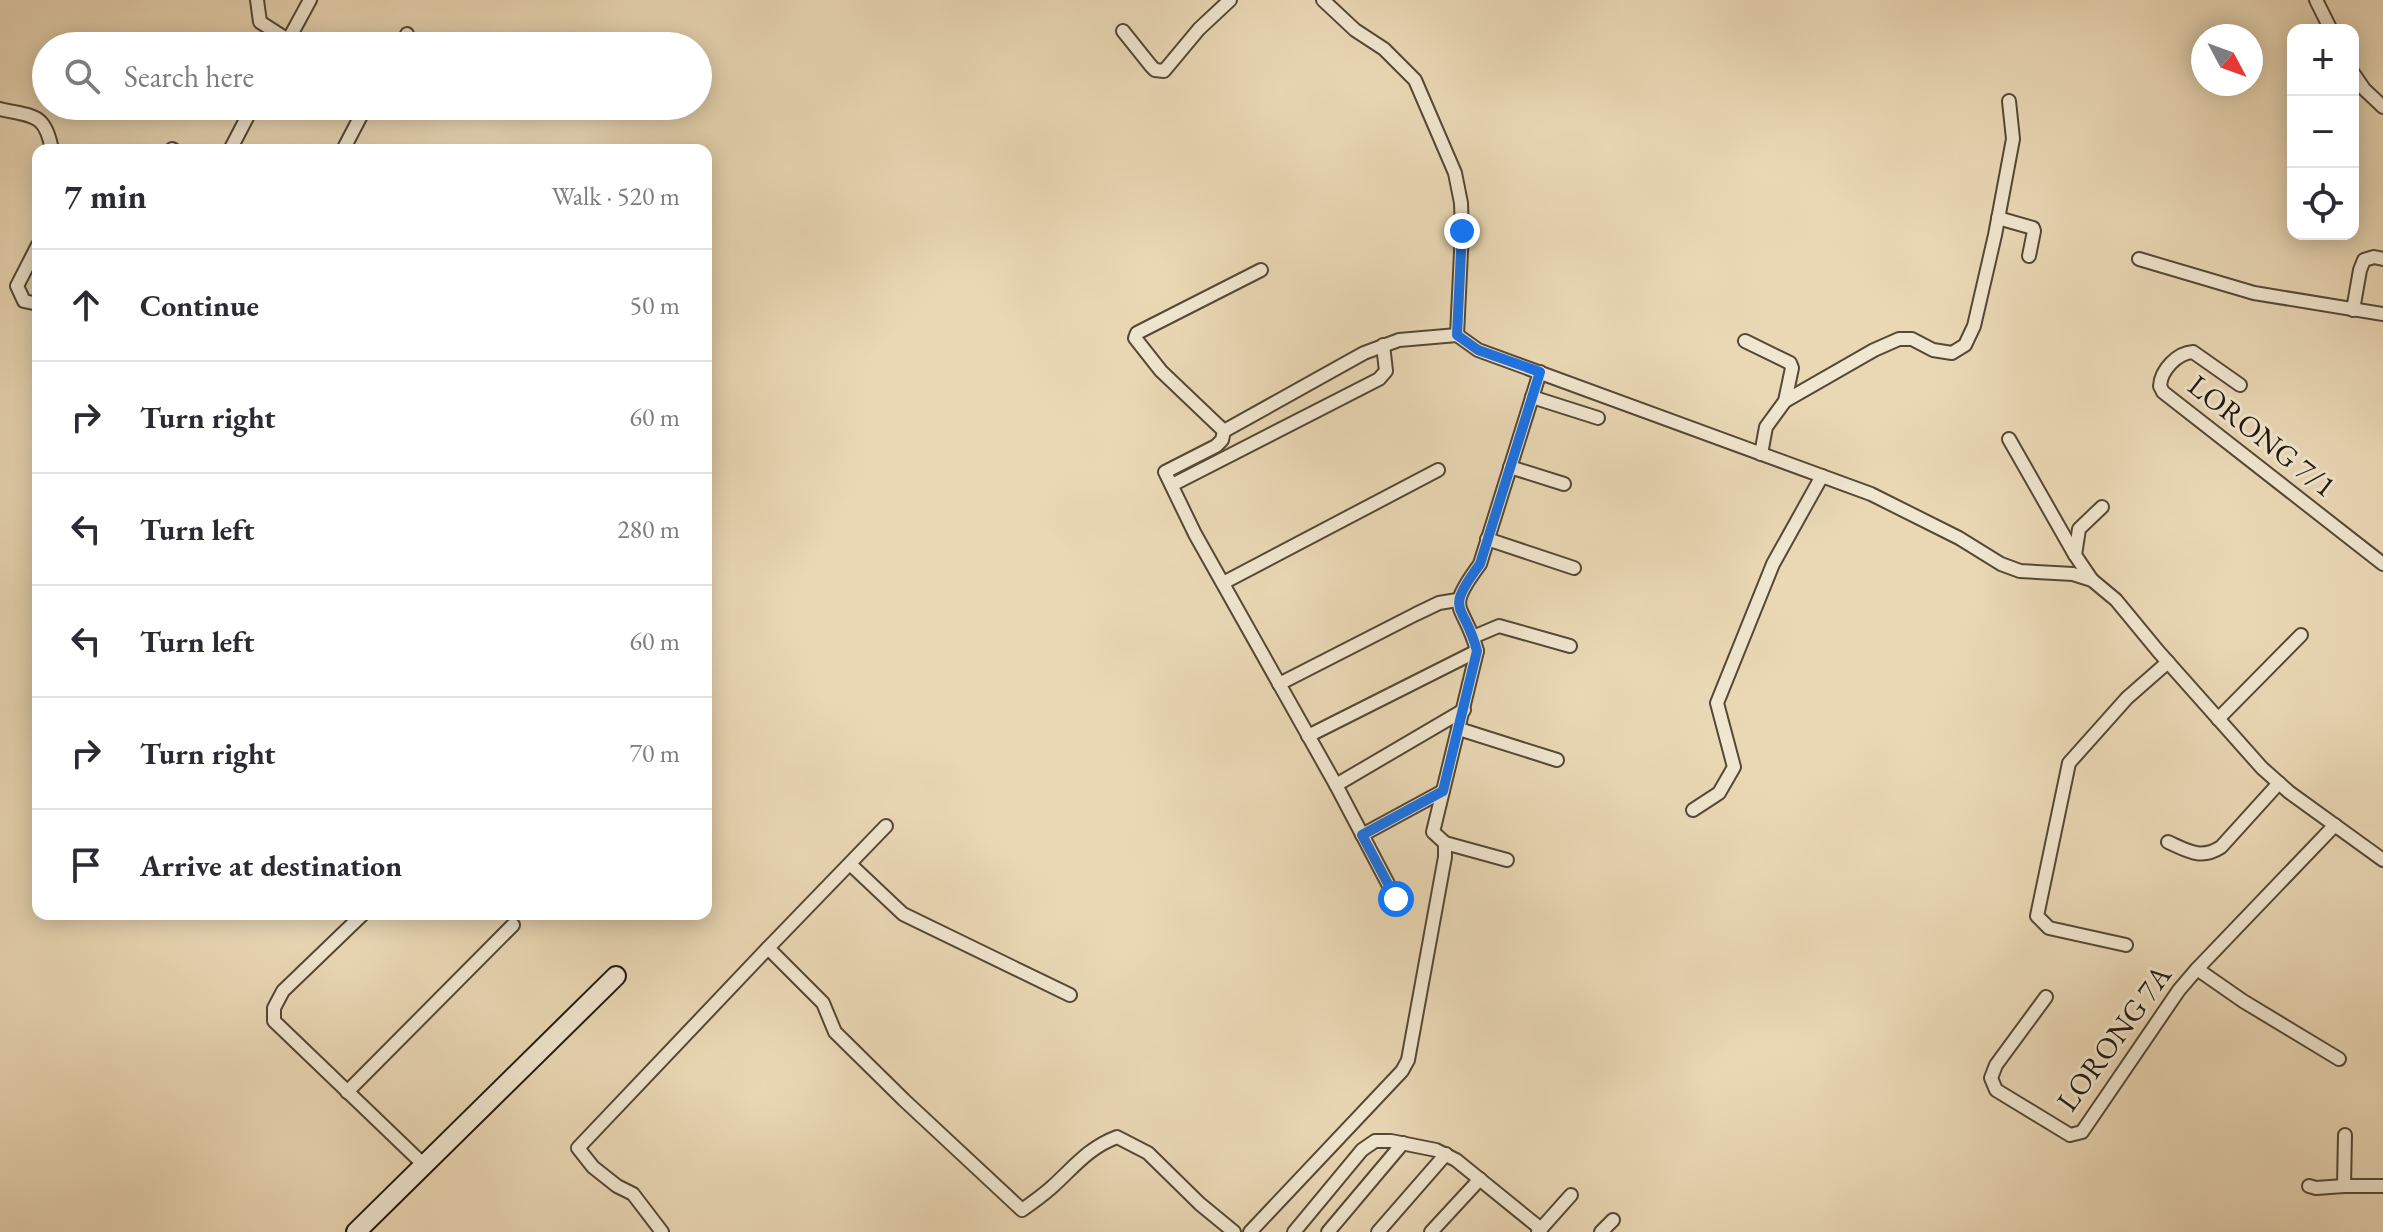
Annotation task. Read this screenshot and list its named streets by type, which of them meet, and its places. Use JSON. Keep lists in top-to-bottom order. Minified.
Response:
{"streets":{"street":["LORONG 7/1","LORONG 7A"]},"north":"bottom right","page":{"map_buttons":["+","−"],"search":"Search here","heading":["7 min","Walk · 520 m"],"list":[["Continue","50 m"],["Turn right","60 m"],["Turn left","280 m"],["Turn left","60 m"],["Turn right","70 m"],"Arrive at destination"]}}
